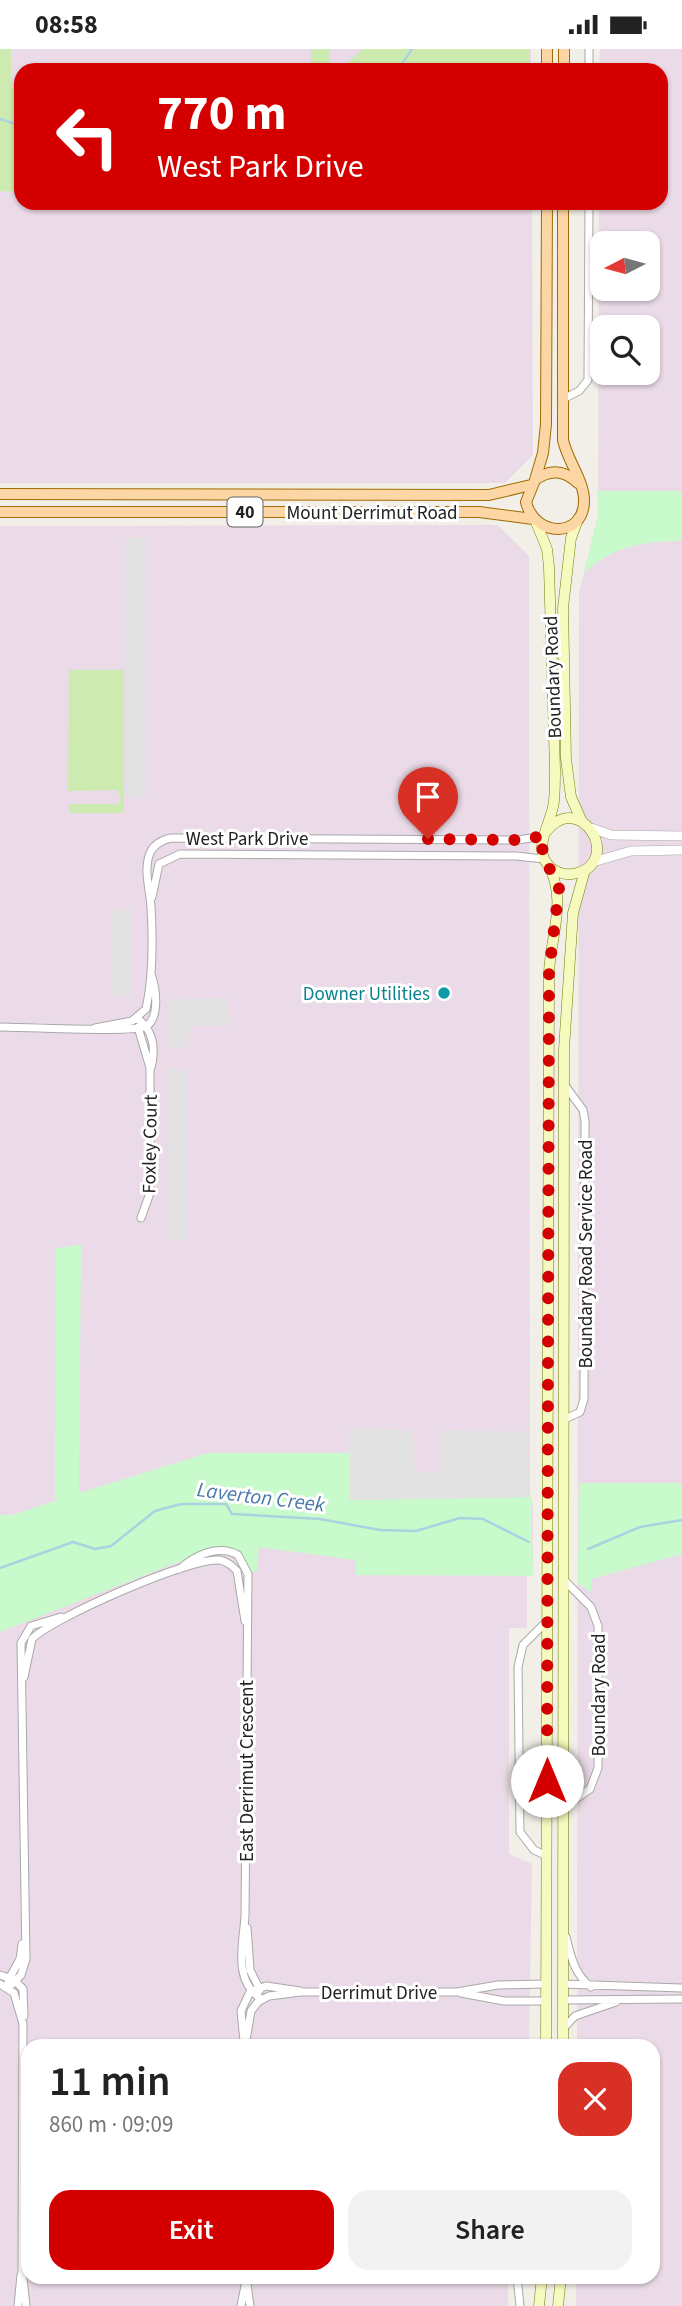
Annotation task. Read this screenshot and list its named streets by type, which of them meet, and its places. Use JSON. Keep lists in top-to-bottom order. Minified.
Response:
{"streets":{"main road":["40","Mount Derrimut Road","Boundary Road"],"street":["West Park Drive","Foxley Court","Boundary Road Service Road","East Derrimut Crescent","Derrimut Drive"]},"crossings":[["40","Mount Derrimut Road"],["40","Boundary Road"],["Mount Derrimut Road","Boundary Road"],["Boundary Road","West Park Drive"],["Boundary Road","Boundary Road Service Road"],["West Park Drive","Foxley Court"],["East Derrimut Crescent","Derrimut Drive"]],"water":["Laverton Creek"],"places":["Downer Utilities"],"north":"left","page":{"status":"08:58","turn":["770 m","West Park Drive"],"heading":["11 min","860 m · 09:09"],"buttons":["Exit","Share"]}}
